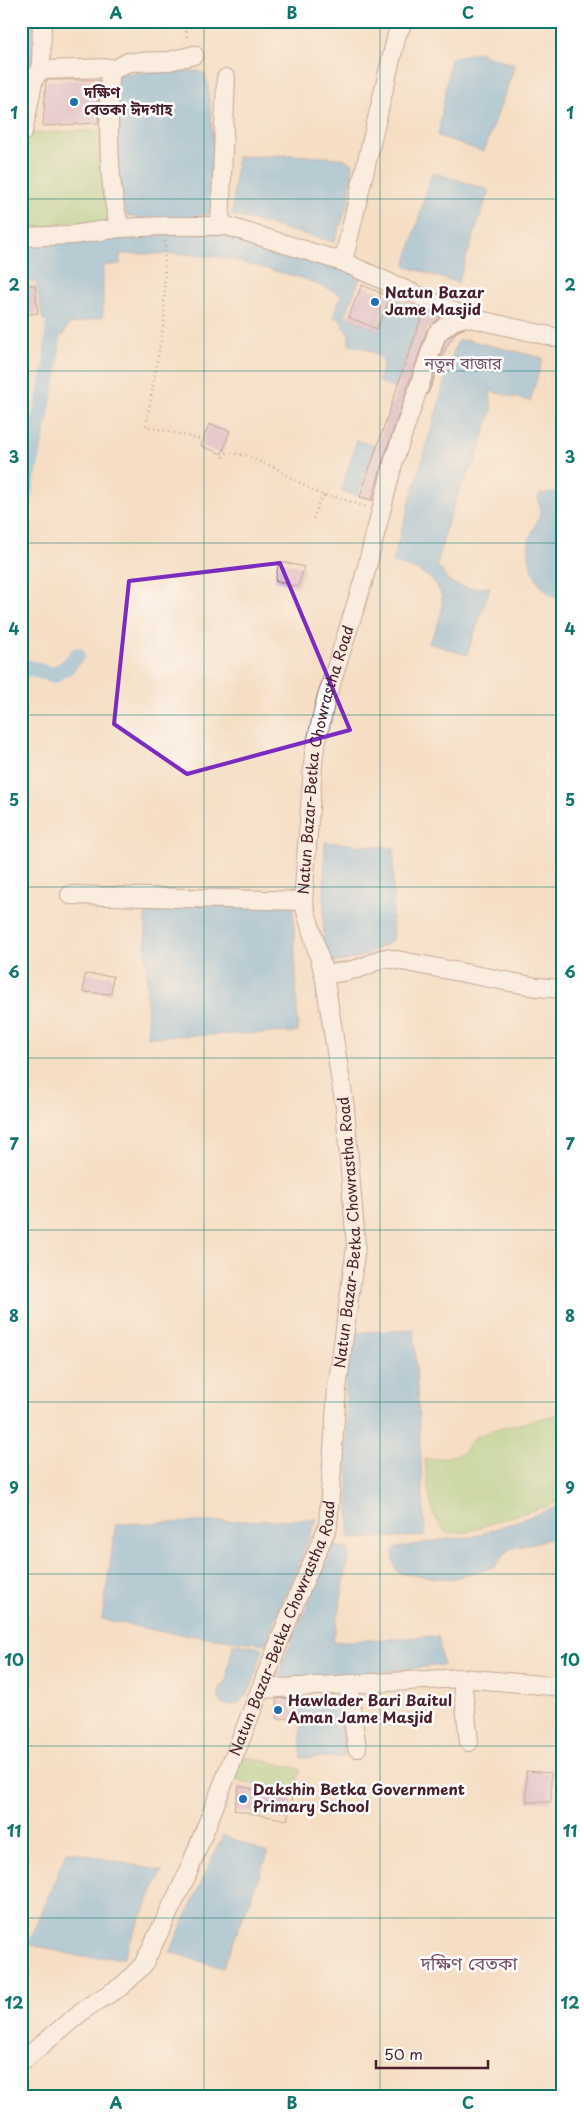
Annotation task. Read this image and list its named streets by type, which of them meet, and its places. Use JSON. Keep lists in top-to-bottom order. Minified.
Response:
{"streets":{"street":["Natun Bazar-Betka Chowrastha Road"]},"districts":["নতুন বাজার","দক্ষিণ বেতকা"],"places":["দক্ষিণ বেতকা ঈদগাহ","Natun Bazar Jame Masjid","Hawlader Bari Baitul Aman Jame Masjid","Dakshin Betka Government Primary School"],"scale_bar":"50 m","grid":{"columns":["A","B","C"],"rows":["1","2","3","4","5","6","7","8","9","10","11","12"]}}
